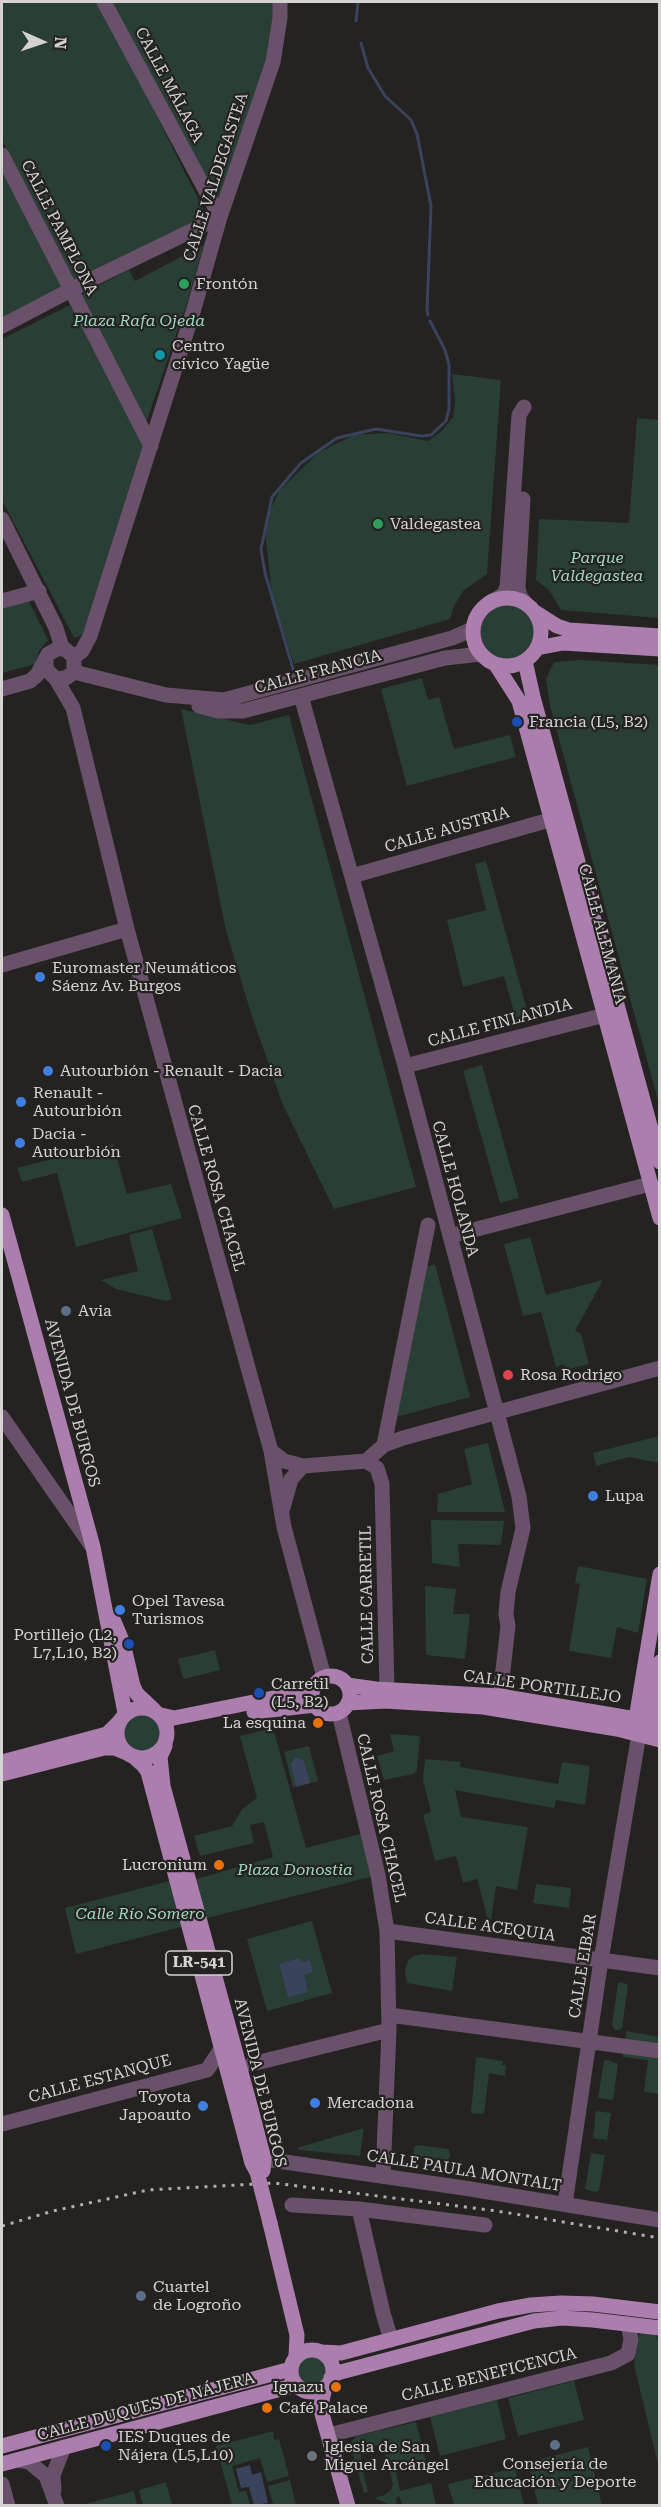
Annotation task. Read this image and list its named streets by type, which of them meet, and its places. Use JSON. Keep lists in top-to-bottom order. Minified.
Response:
{"streets":{"main road":["CALLE ALEMANIA","AVENIDA DE BURGOS","CALLE PORTILLEJO","LR-541","CALLE EIBAR","CALLE DUQUES DE NÁJERA"],"street":["CALLE MÁLAGA","CALLE VALDEGASTEA","CALLE PAMPLONA","CALLE FRANCIA","CALLE AUSTRIA","CALLE FINLANDIA","CALLE ROSA CHACEL","CALLE HOLANDA","CALLE CARRETIL","CALLE ACEQUIA","CALLE ESTANQUE","CALLE PAULA MONTALT","CALLE BENEFICENCIA"]},"crossings":[["CALLE MÁLAGA","CALLE VALDEGASTEA"],["CALLE VALDEGASTEA","CALLE PAMPLONA"],["CALLE VALDEGASTEA","CALLE FRANCIA"],["CALLE VALDEGASTEA","CALLE ROSA CHACEL"],["CALLE FRANCIA","CALLE ALEMANIA"],["CALLE FRANCIA","CALLE ROSA CHACEL"],["CALLE FRANCIA","CALLE HOLANDA"],["CALLE AUSTRIA","CALLE ALEMANIA"],["CALLE AUSTRIA","CALLE HOLANDA"],["CALLE ALEMANIA","CALLE FINLANDIA"],["CALLE FINLANDIA","CALLE HOLANDA"],["CALLE ROSA CHACEL","CALLE PORTILLEJO"],["CALLE ROSA CHACEL","CALLE ACEQUIA"],["CALLE ROSA CHACEL","CALLE PAULA MONTALT"],["CALLE HOLANDA","CALLE PORTILLEJO"],["AVENIDA DE BURGOS","LR-541"],["AVENIDA DE BURGOS","CALLE PAULA MONTALT"],["CALLE CARRETIL","CALLE PORTILLEJO"],["CALLE PORTILLEJO","CALLE EIBAR"],["CALLE ACEQUIA","CALLE EIBAR"],["CALLE EIBAR","CALLE PAULA MONTALT"]],"parks":["Plaza Rafa Ojeda","Parque Valdegastea","Plaza Donostia","Calle Río Somero"],"places":["Frontón","Centro cívico Yagüe","Valdegastea","Francia (L5, B2)","Euromaster Neumáticos Sáenz Av. Burgos","Autourbión - Renault - Dacia","Renault - Autourbión","Dacia - Autourbión","Avia","Rosa Rodrigo","Lupa","Opel Tavesa Turismos","Portillejo (L2, L7,L10, B2)","Carretil (L5, B2)","La esquina","Lucronium","Mercadona","Toyota Japoauto","Cuartel de Logroño","Iguazu","Café Palace","Consejería de Educación y Deporte","IES Duques de Nájera (L5,L10)","Iglesia de San Miguel Arcángel"],"north":"right"}
